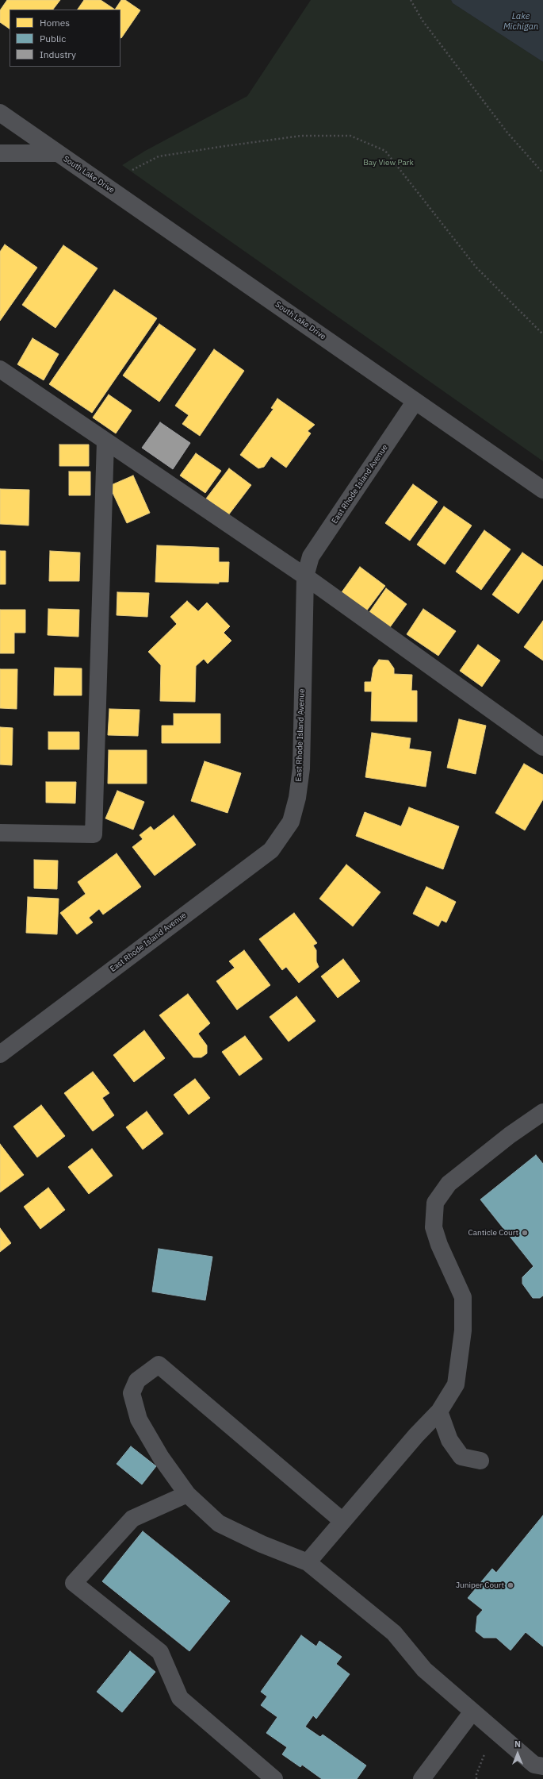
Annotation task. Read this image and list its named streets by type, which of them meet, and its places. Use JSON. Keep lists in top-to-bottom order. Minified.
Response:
{"streets":{"street":["South Lake Drive","East Rhode Island Avenue"]},"crossings":[["South Lake Drive","East Rhode Island Avenue"]],"water":["Lake Michigan"],"parks":["Bay View Park"],"places":["Canticle Court","Juniper Court"],"legend":["Homes","Public","Industry"],"north":"top"}
